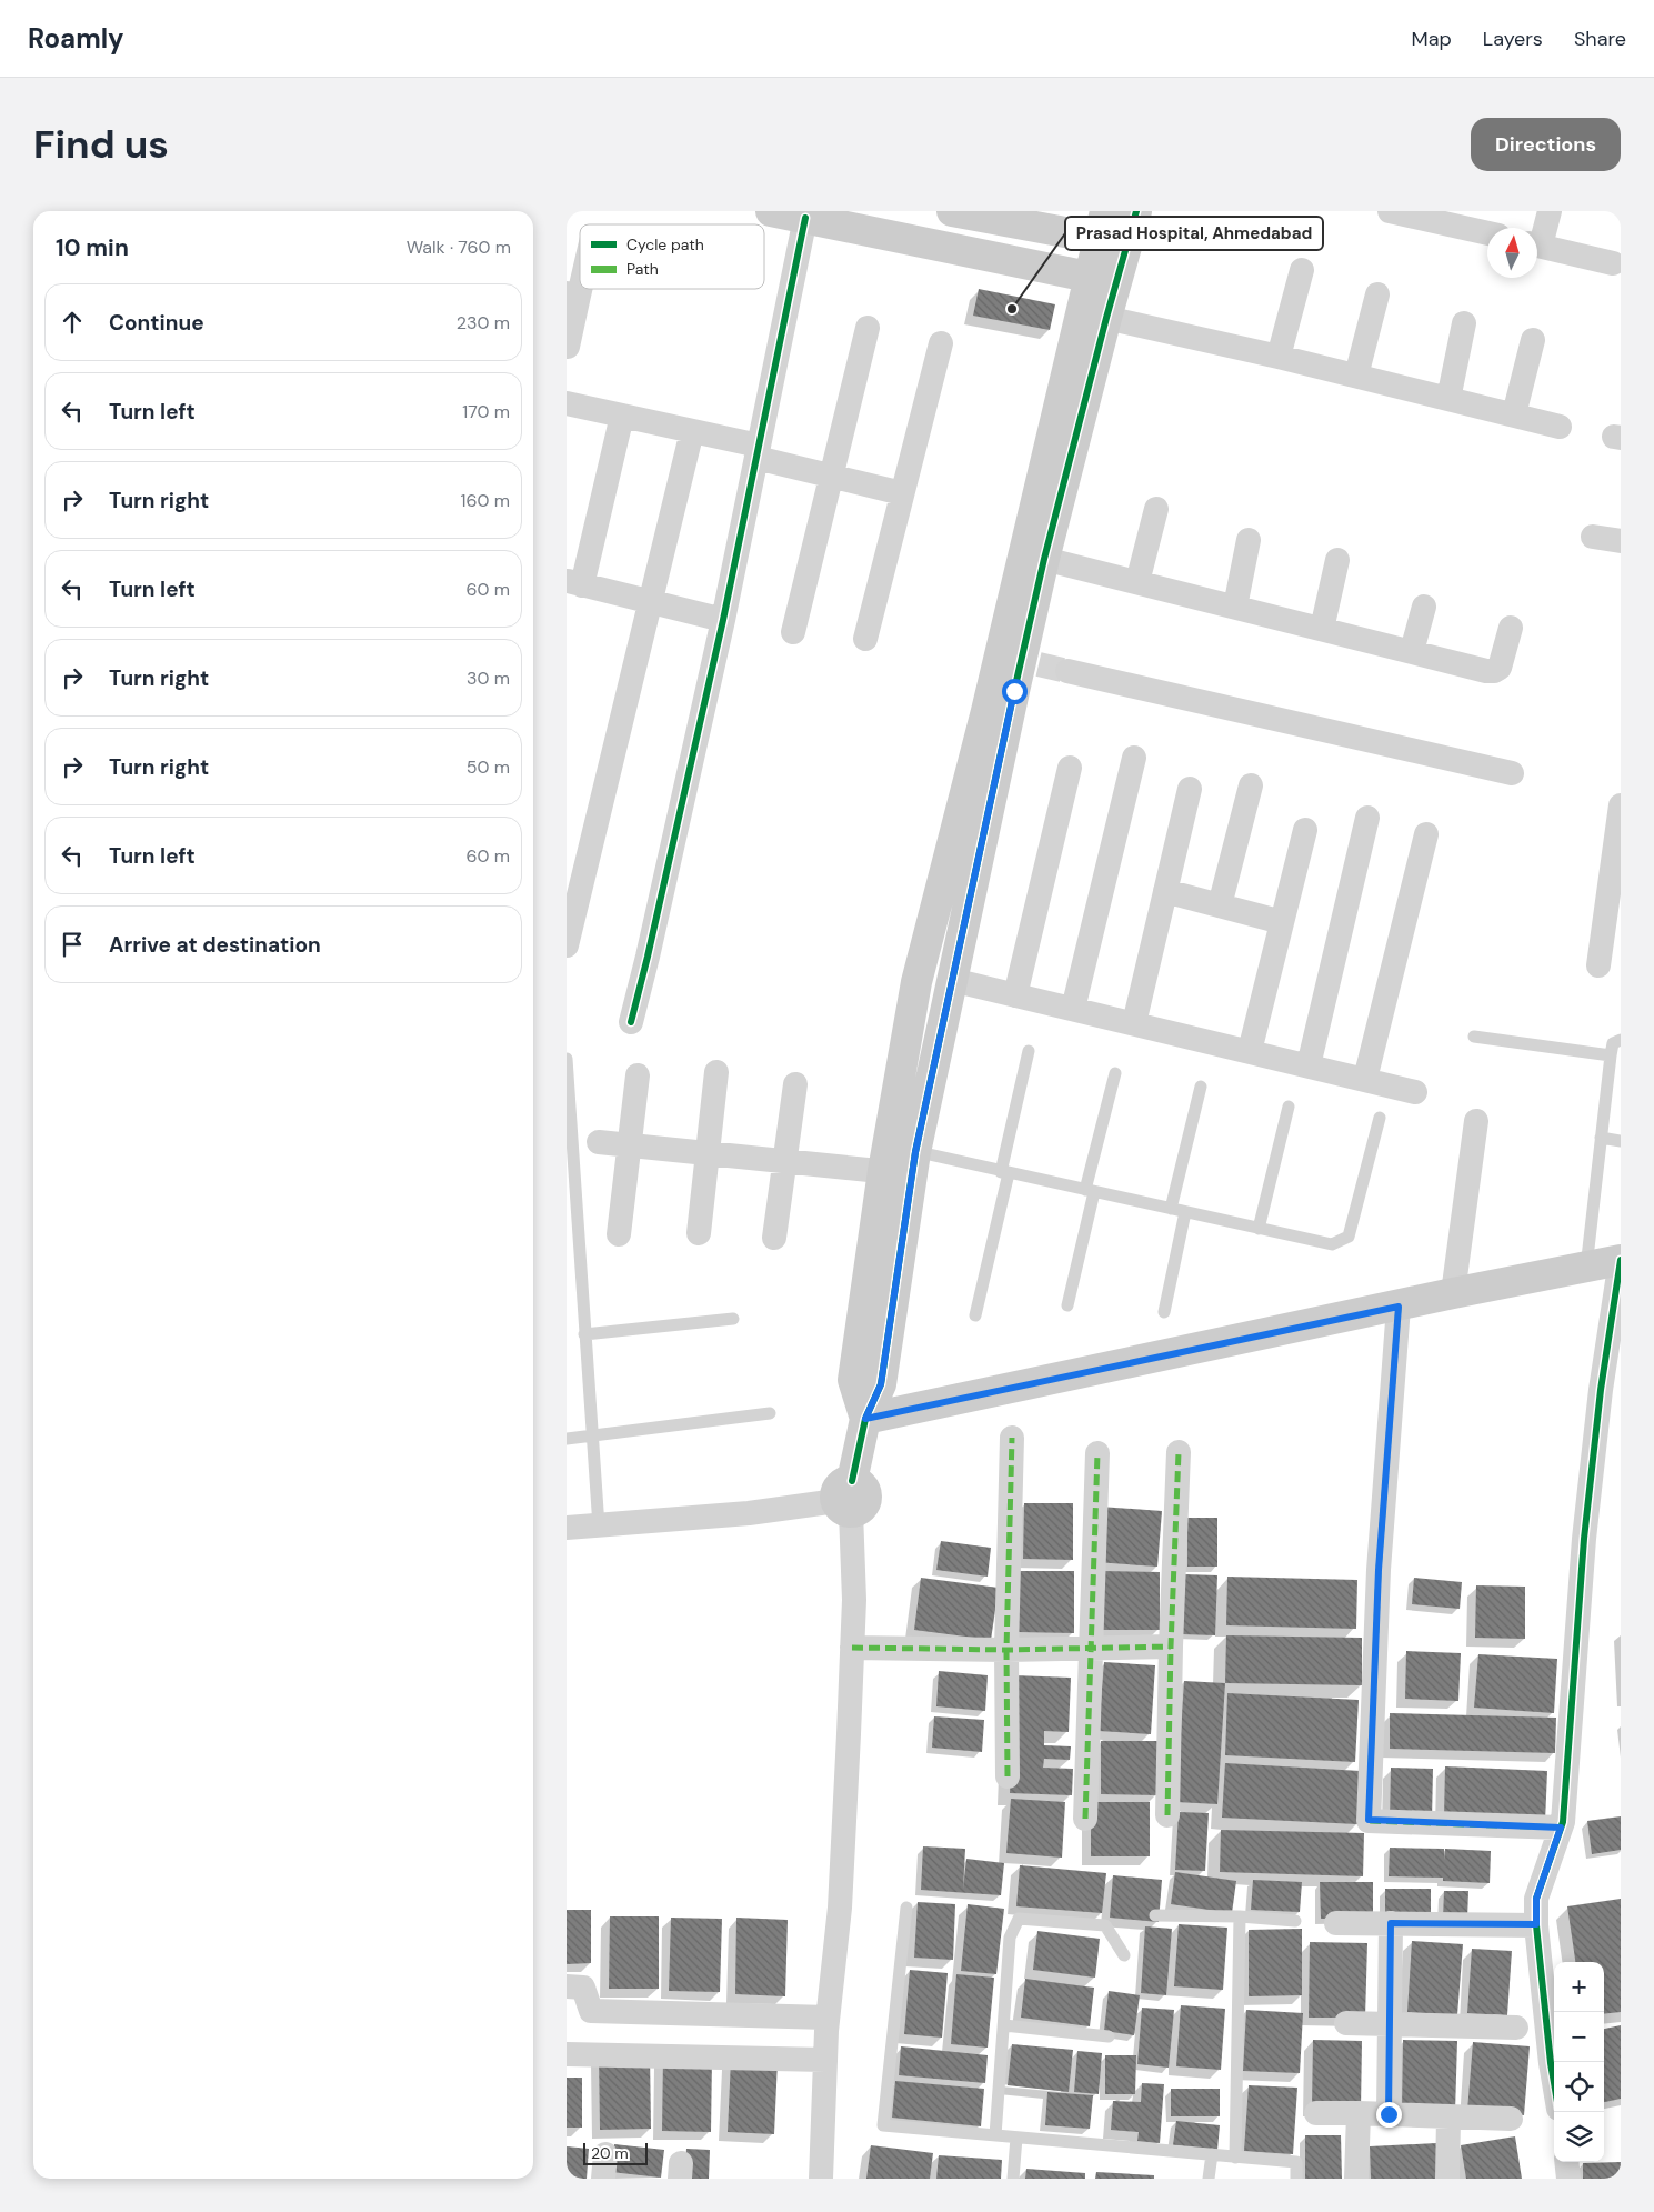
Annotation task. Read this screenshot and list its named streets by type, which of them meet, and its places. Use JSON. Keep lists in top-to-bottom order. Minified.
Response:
{"places":["Prasad Hospital, Ahmedabad"],"legend":["Cycle path","Path"],"scale_bar":"20 m","north":"top","page":{"header":"Roamly","nav":["Map","Layers","Share"],"buttons":"Directions","title":"Find us","heading":["10 min","Walk · 760 m"],"list":[["Continue","230 m"],["Turn left","170 m"],["Turn right","160 m"],["Turn left","60 m"],["Turn right","30 m"],["Turn right","50 m"],["Turn left","60 m"],"Arrive at destination"],"map_buttons":["+","−"],"scale":"20 m"}}
